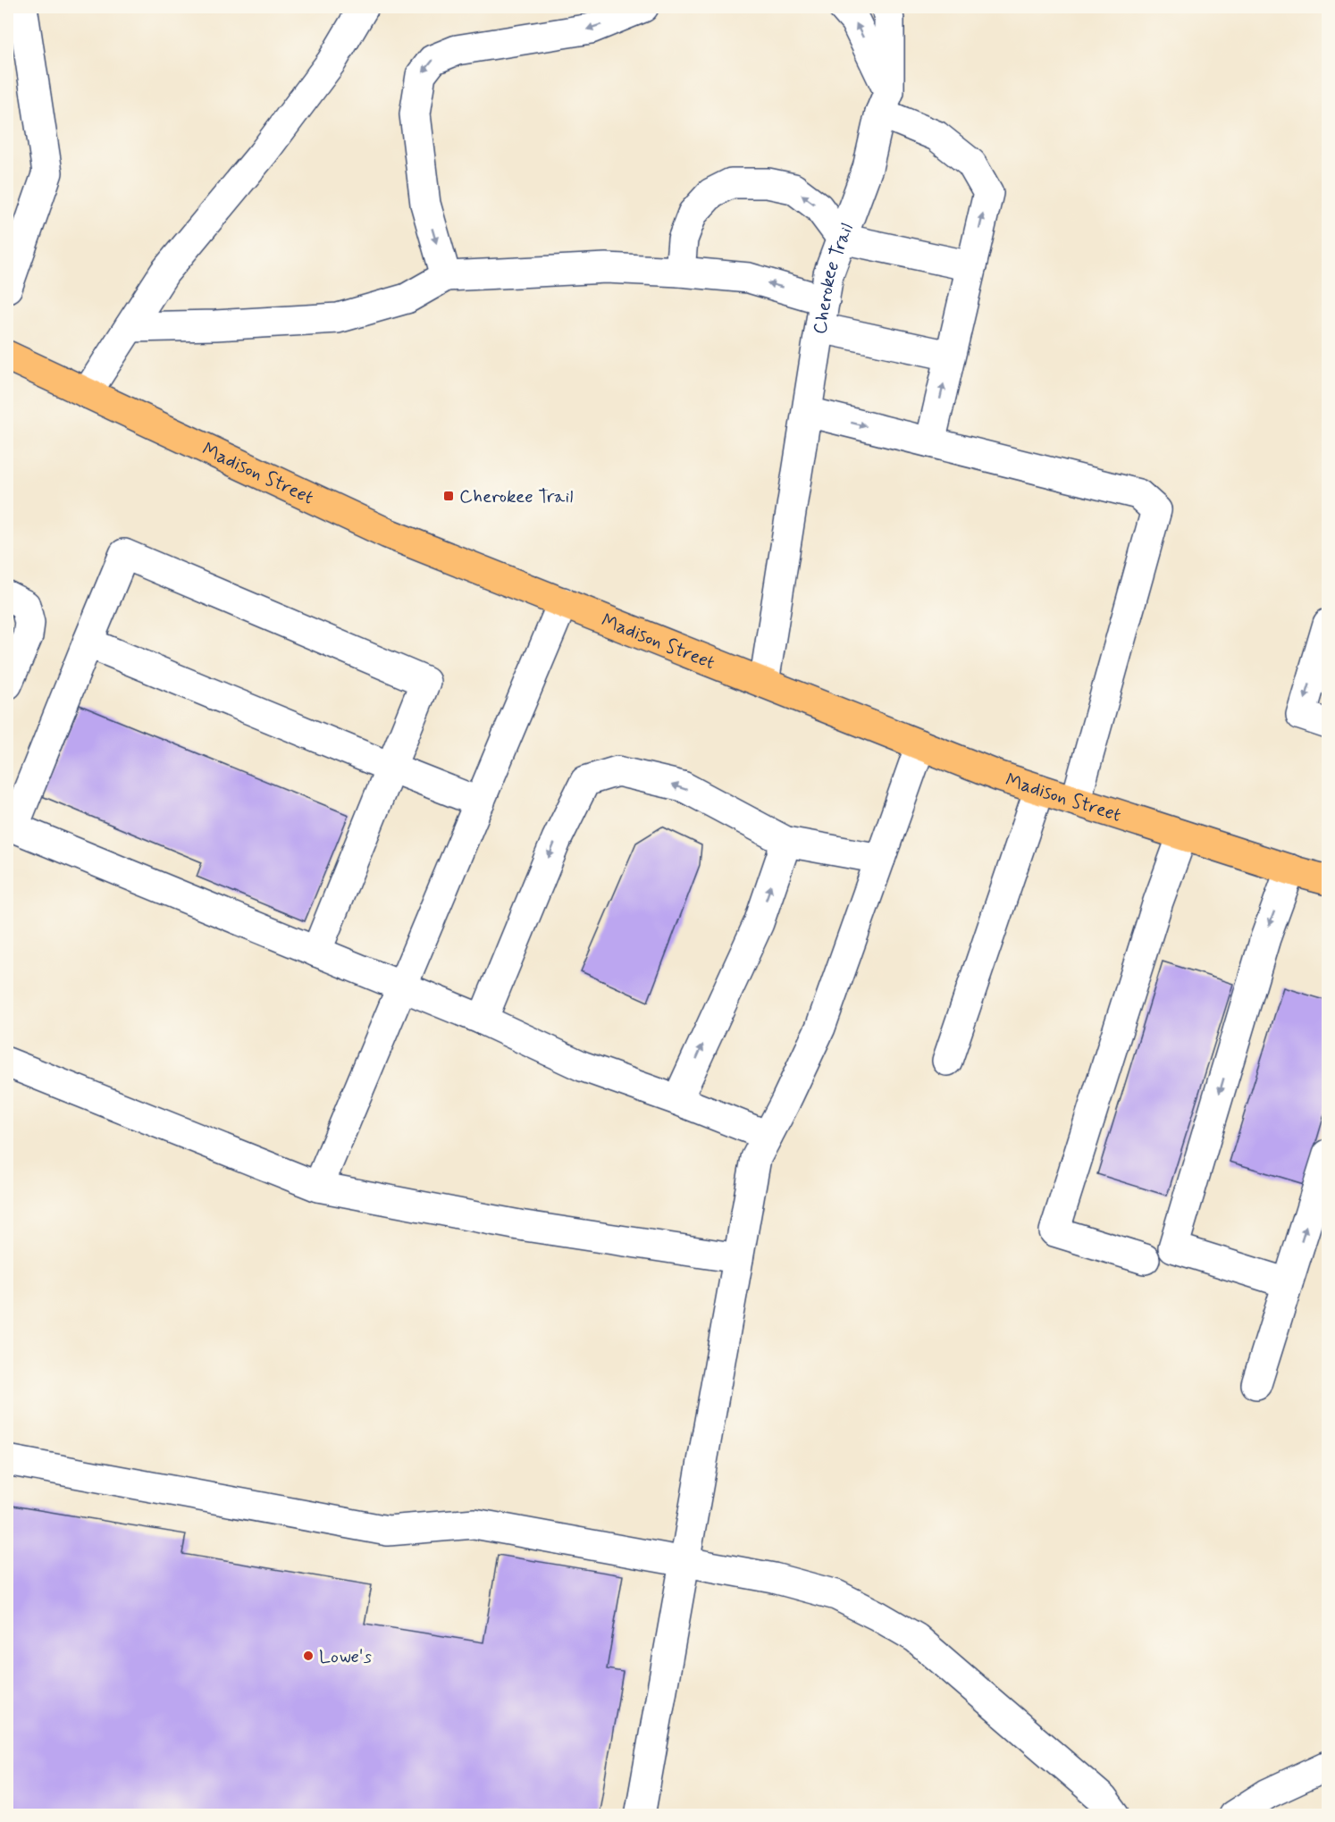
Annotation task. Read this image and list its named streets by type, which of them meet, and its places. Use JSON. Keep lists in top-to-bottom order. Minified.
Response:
{"streets":{"main road":["Madison Street"],"street":["Cherokee Trail"]},"crossings":[["Cherokee Trail","Madison Street"]],"places":{"transit":["Cherokee Trail"],"other":["Lowe's"]}}
